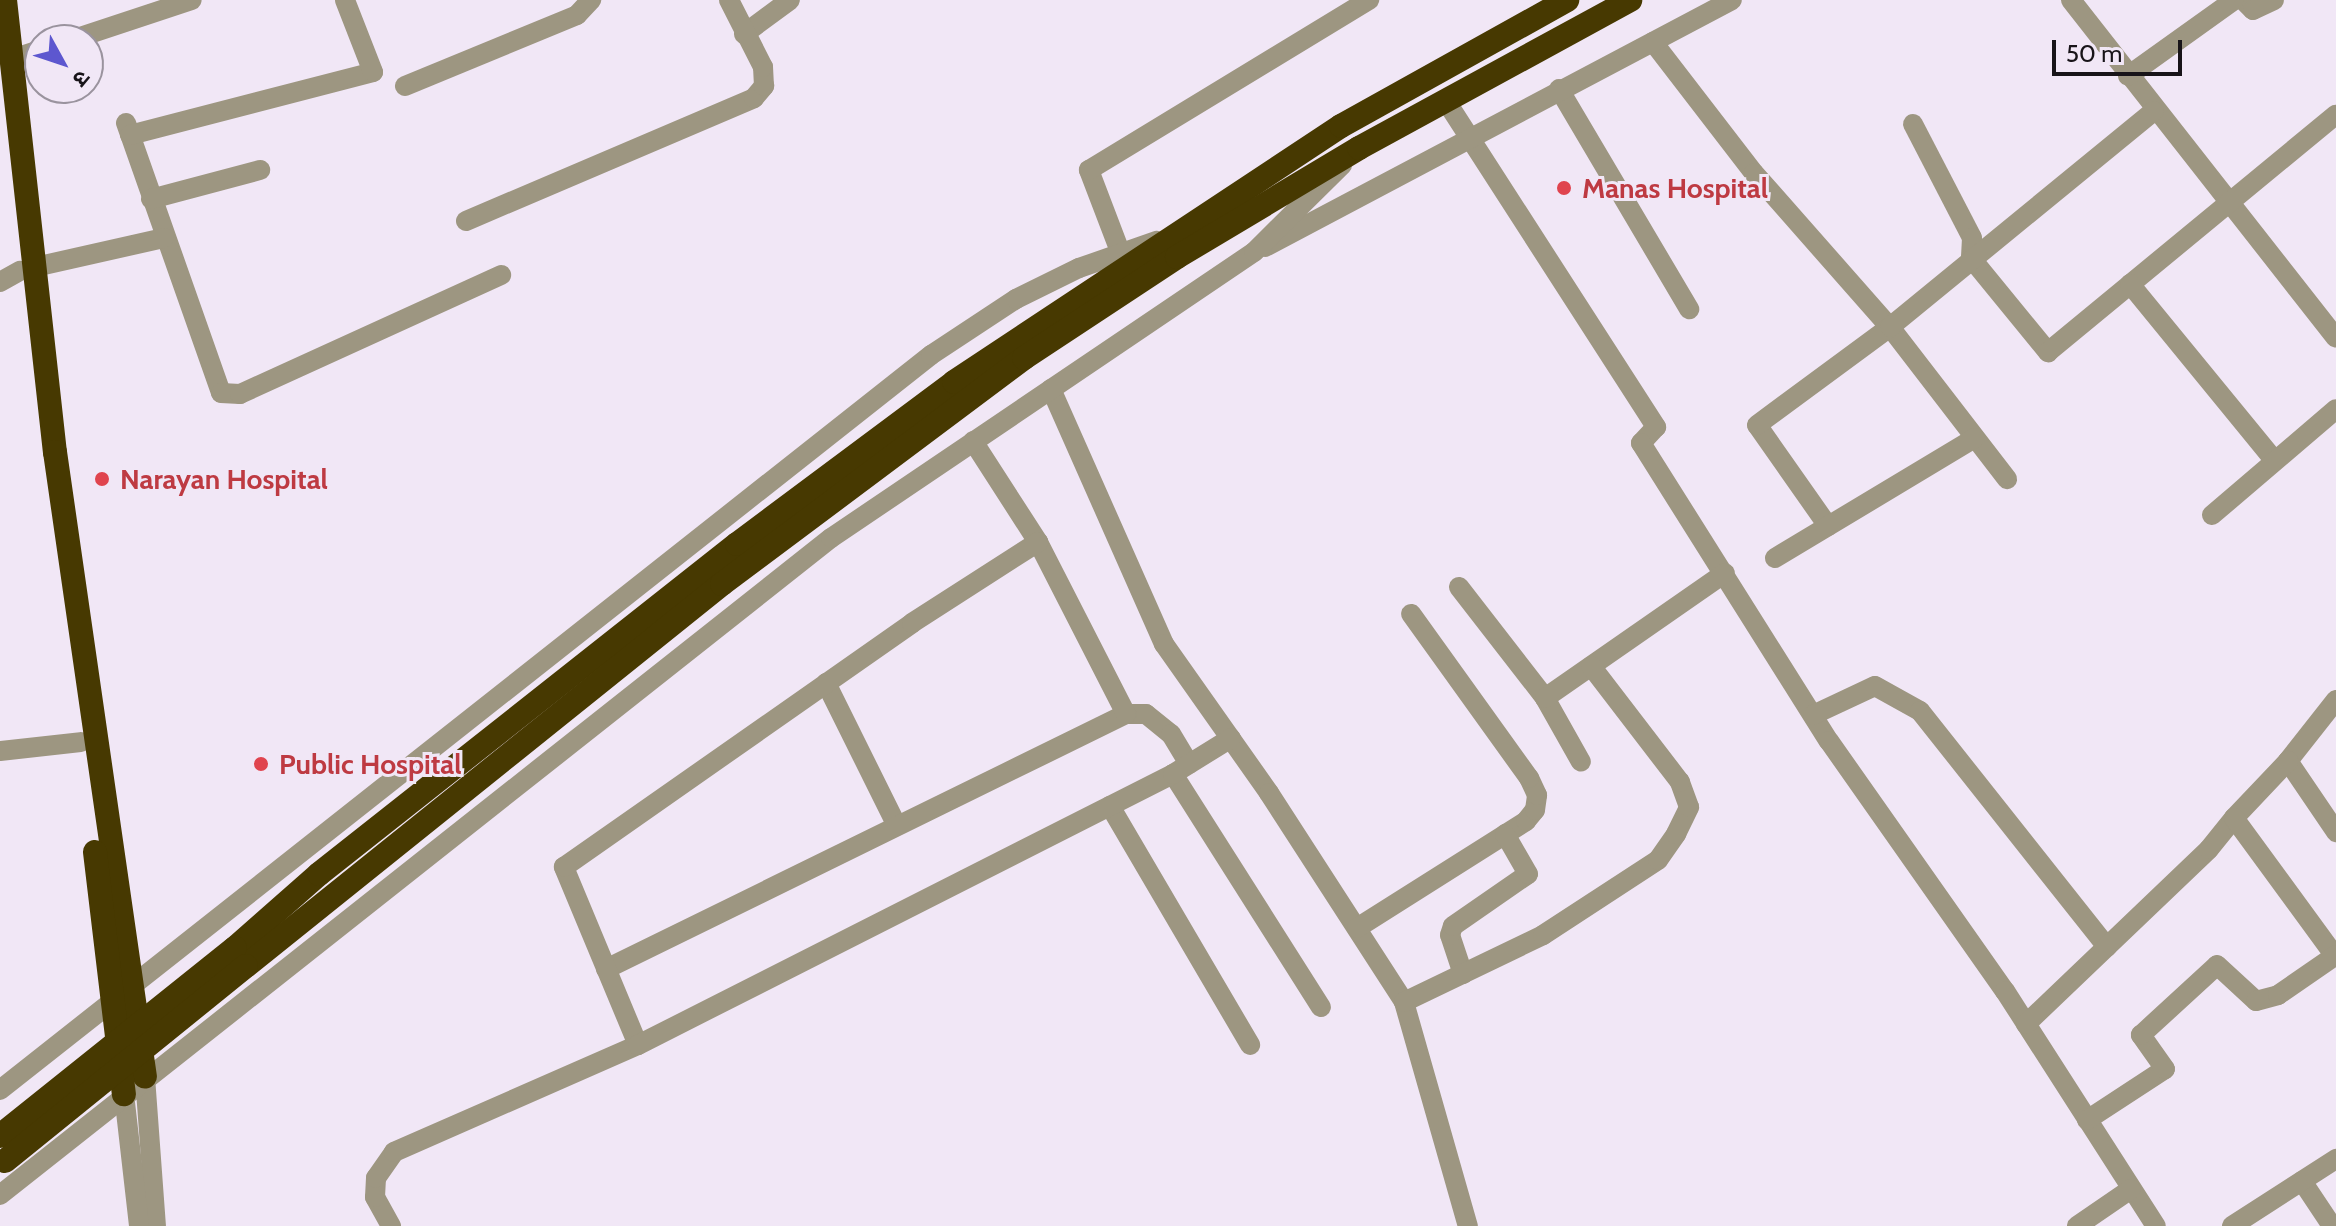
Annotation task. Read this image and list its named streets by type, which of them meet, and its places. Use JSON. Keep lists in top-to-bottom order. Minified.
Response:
{"places":["Manas Hospital","Narayan Hospital","Public Hospital"],"scale_bar":"50 m","north":"bottom right"}
